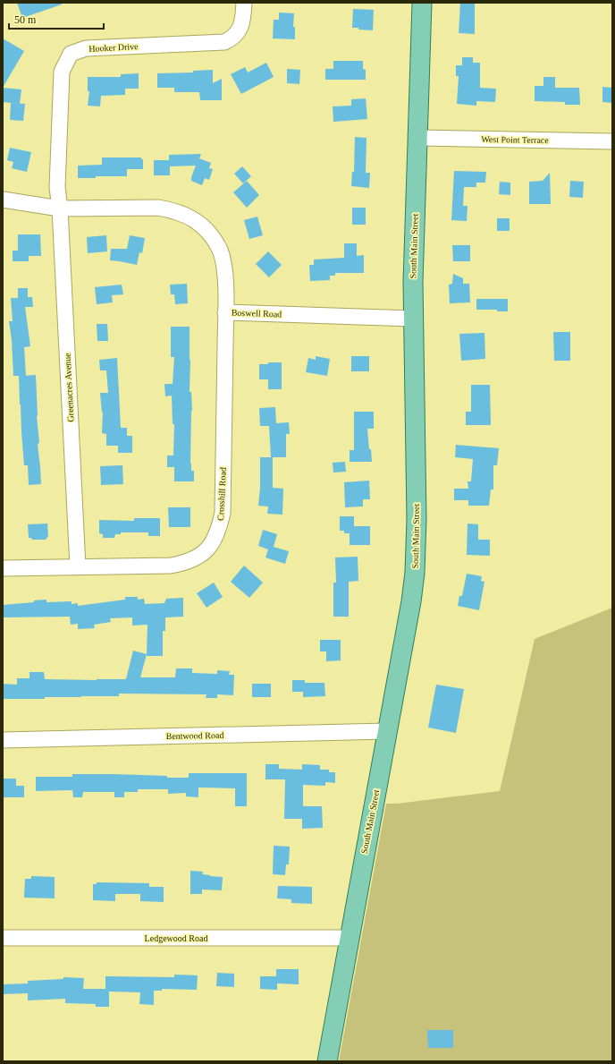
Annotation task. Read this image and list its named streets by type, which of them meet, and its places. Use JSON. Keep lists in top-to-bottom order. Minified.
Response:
{"streets":{"main road":["South Main Street"],"street":["Hooker Drive","West Point Terrace","Boswell Road","Greenacres Avenue","Crosshill Road","Bentwood Road","Ledgewood Road"]},"crossings":[["Hooker Drive","Boswell Road"],["Hooker Drive","Greenacres Avenue"],["West Point Terrace","South Main Street"],["South Main Street","Boswell Road"],["South Main Street","Bentwood Road"],["South Main Street","Ledgewood Road"],["Boswell Road","Greenacres Avenue"],["Boswell Road","Crosshill Road"],["Greenacres Avenue","Crosshill Road"]],"scale_bar":"50 m"}
